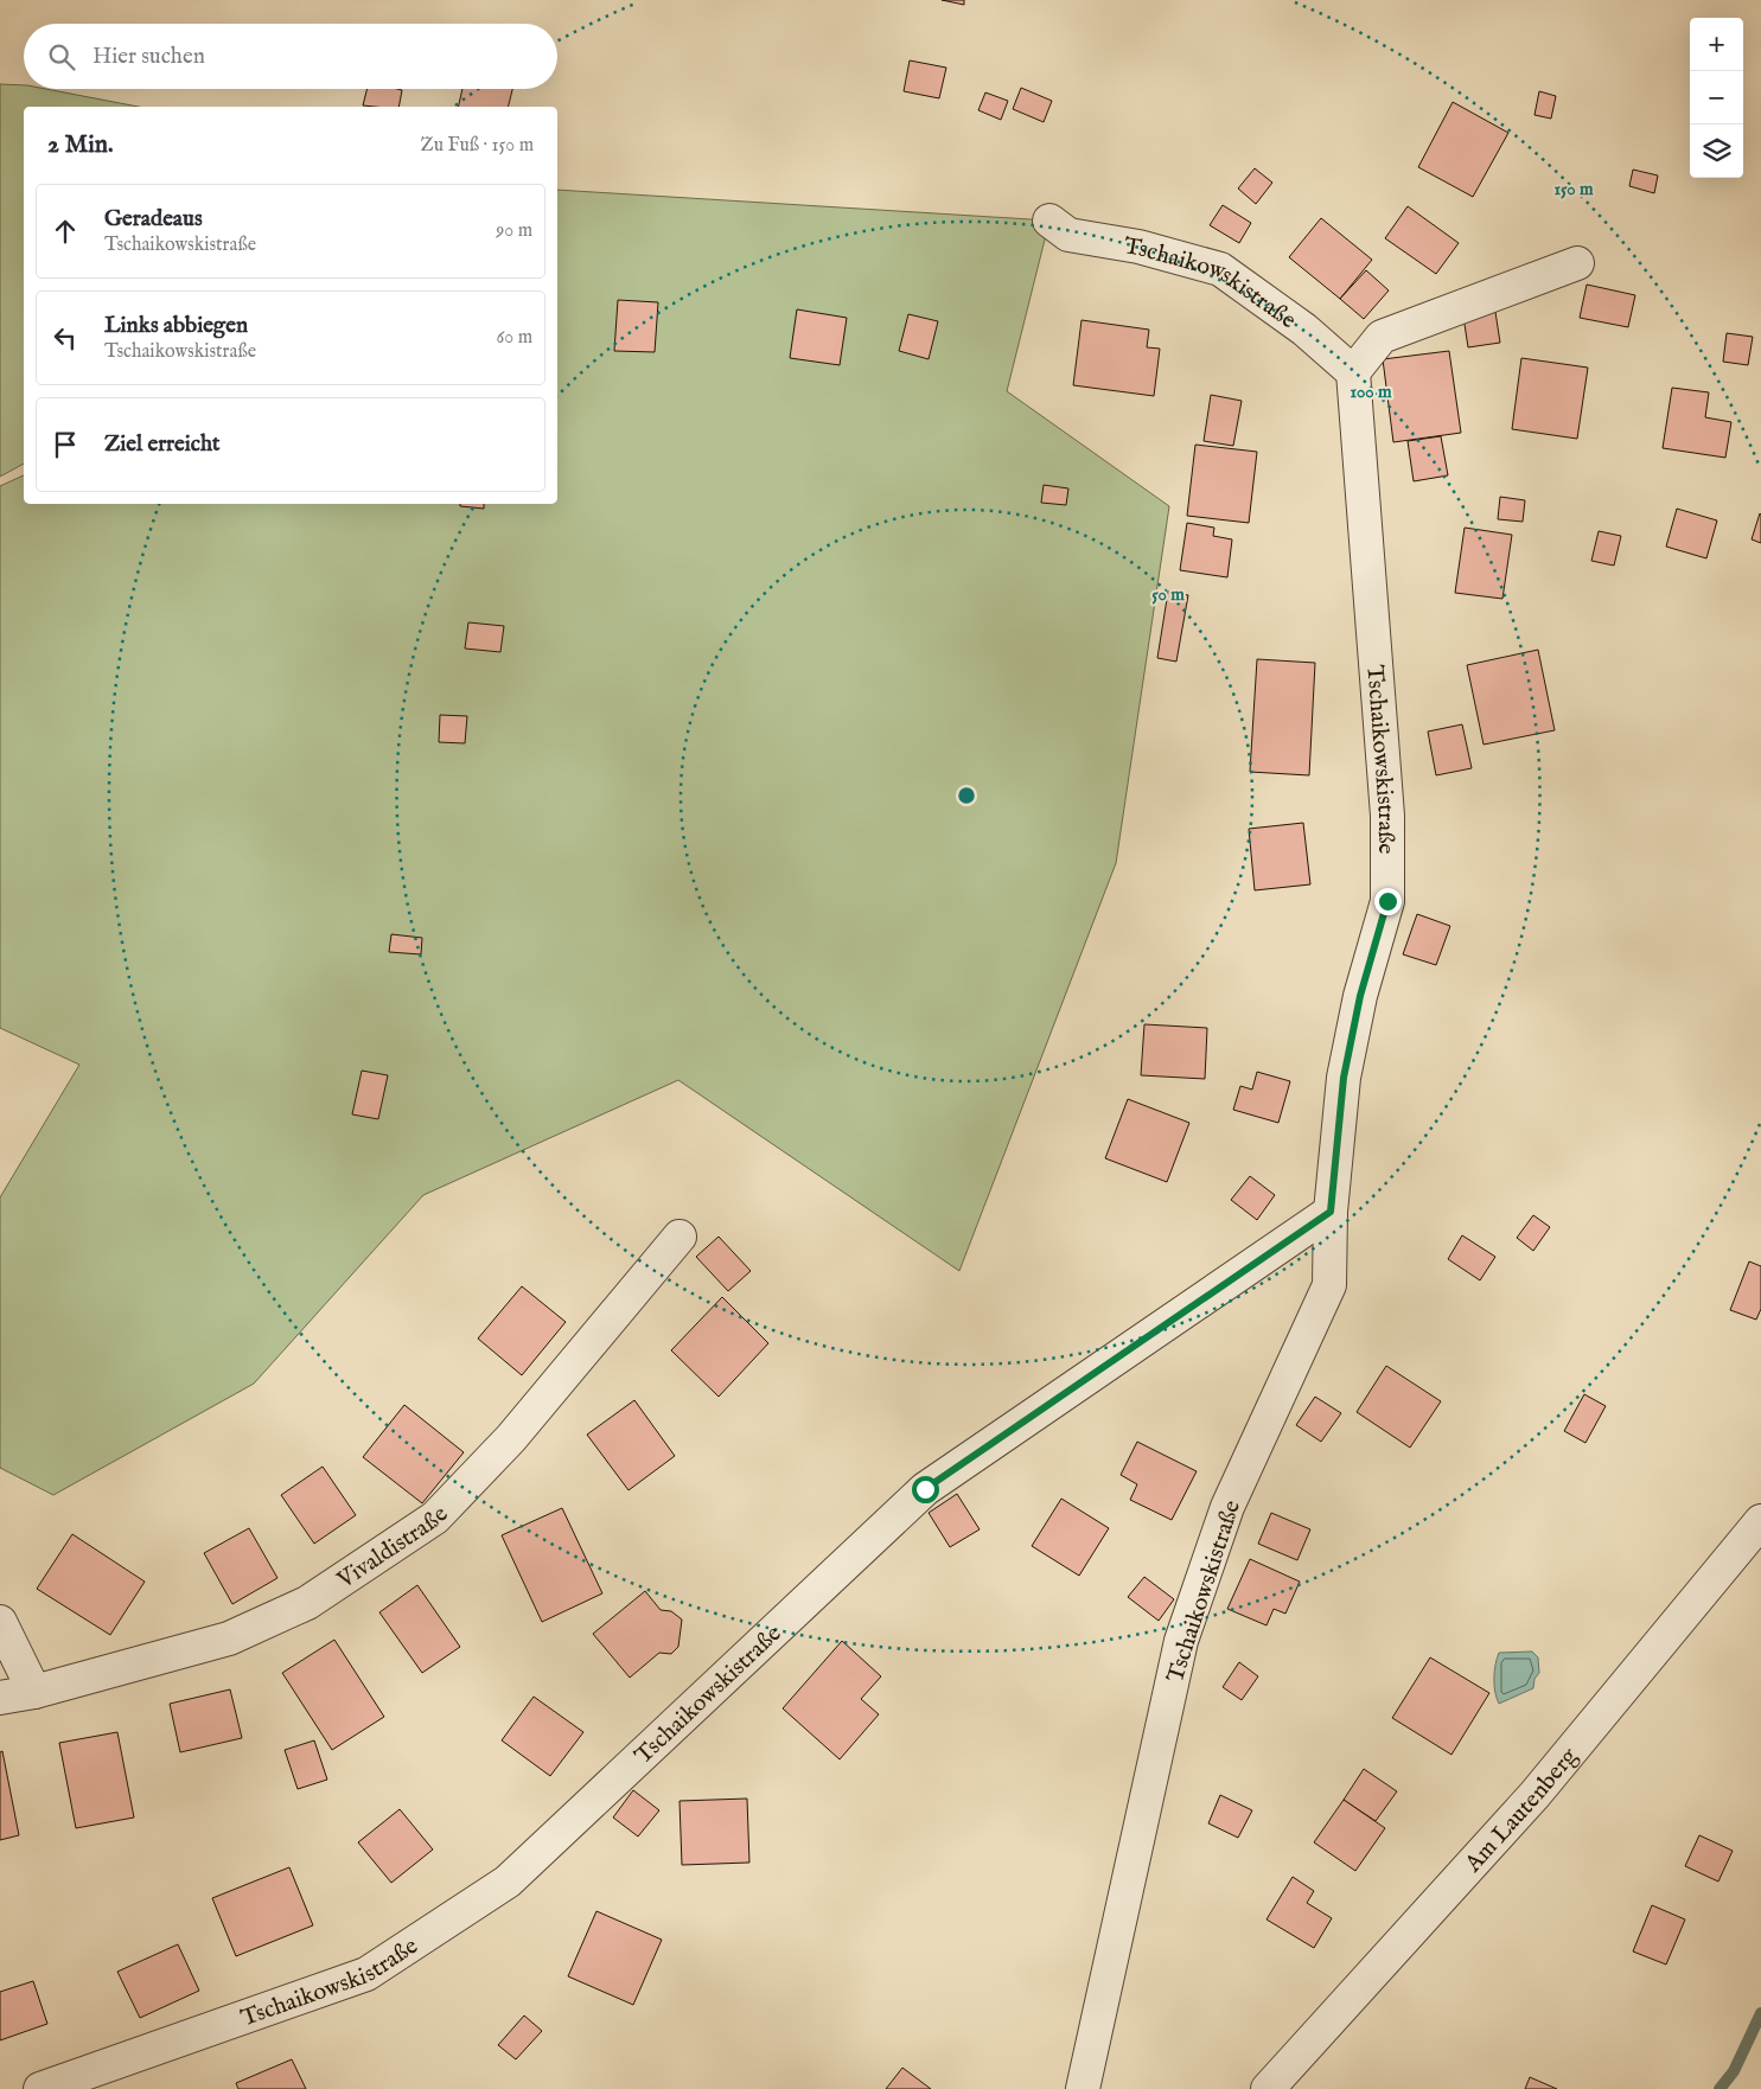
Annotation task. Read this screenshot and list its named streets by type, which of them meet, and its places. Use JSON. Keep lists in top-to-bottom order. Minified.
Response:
{"streets":{"street":["Tschaikowskistraße","Vivaldistraße","Am Lautenberg"]},"page":{"map_buttons":["+","−"],"search":"Hier suchen","heading":["2 Min.","Zu Fuß · 150 m"],"list":[["Geradeaus","Tschaikowskistraße","90 m"],["Links abbiegen","Tschaikowskistraße","60 m"],"Ziel erreicht"]},"rings":["150 m","100 m","50 m"]}
